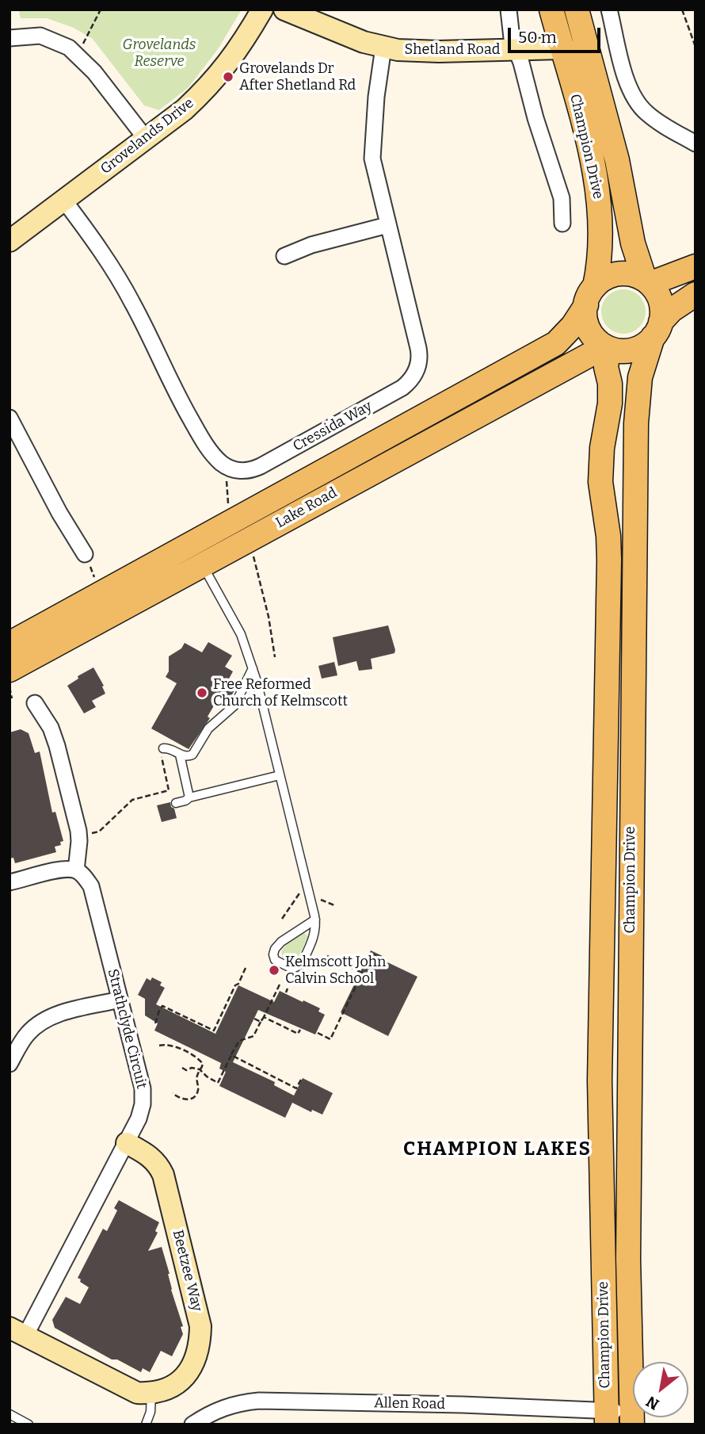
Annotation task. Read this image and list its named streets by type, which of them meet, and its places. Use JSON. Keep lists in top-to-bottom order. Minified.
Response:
{"streets":{"main road":["Champion Drive","Lake Road"],"street":["Shetland Road","Grovelands Drive","Cressida Way","Strathclyde Circuit","Beetzee Way","Allen Road"]},"crossings":[["Shetland Road","Champion Drive"],["Shetland Road","Cressida Way"],["Grovelands Drive","Cressida Way"],["Champion Drive","Lake Road"],["Champion Drive","Allen Road"],["Strathclyde Circuit","Beetzee Way"]],"districts":["CHAMPION LAKES"],"parks":["Grovelands Reserve"],"places":["Grovelands Dr After Shetland Rd","Free Reformed Church of Kelmscott","Kelmscott John Calvin School"],"scale_bar":"50 m","north":"bottom left"}
